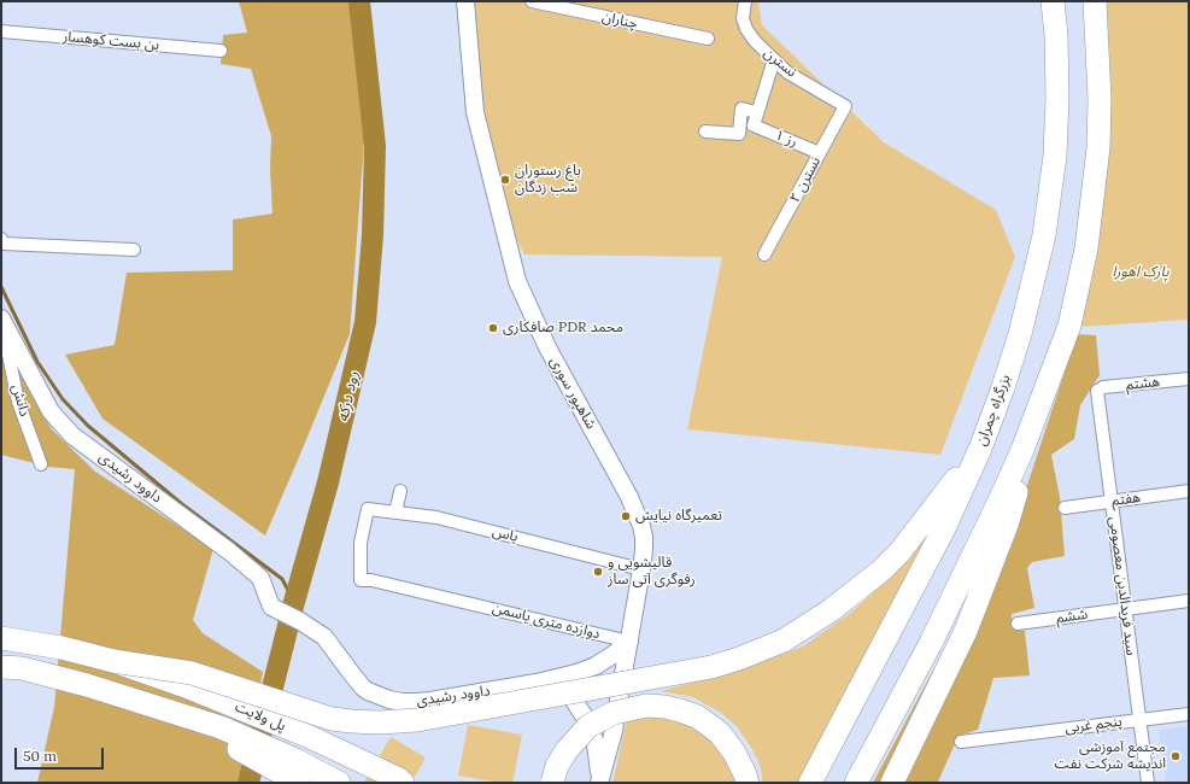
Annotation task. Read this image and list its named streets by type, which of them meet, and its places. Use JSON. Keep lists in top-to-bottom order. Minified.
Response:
{"streets":{"highway":["بزرگراه چمران","پل ولایت"],"street":["چناران","بن بست کوهسار","نسترن","رز ۱","نسترن ۲","هشتم","شاهپور سوری","دانش","داوود رشیدی","هفتم","یاس","سید فریدالدین معصومی","ششم","دوازده متری یاسمن","پنجم غربی"]},"crossings":[["نسترن","نسترن ۲"],["رز ۱","نسترن ۲"],["هشتم","سید فریدالدین معصومی"],["شاهپور سوری","داوود رشیدی"],["شاهپور سوری","یاس"],["شاهپور سوری","دوازده متری یاسمن"],["دانش","داوود رشیدی"],["داوود رشیدی","دوازده متری یاسمن"],["هفتم","سید فریدالدین معصومی"],["یاس","دوازده متری یاسمن"],["سید فریدالدین معصومی","ششم"],["سید فریدالدین معصومی","پنجم غربی"]],"water":["رود درکه"],"parks":["پارک اهورا"],"places":["باغ رستوران شب زدگان","صافکاری PDR محمد","تعمیرگاه نیایش","قالیشویی و رفوگری آتی ساز","مجتمع آموزشی اندیشه شرکت نفت"],"scale_bar":"50 m"}
